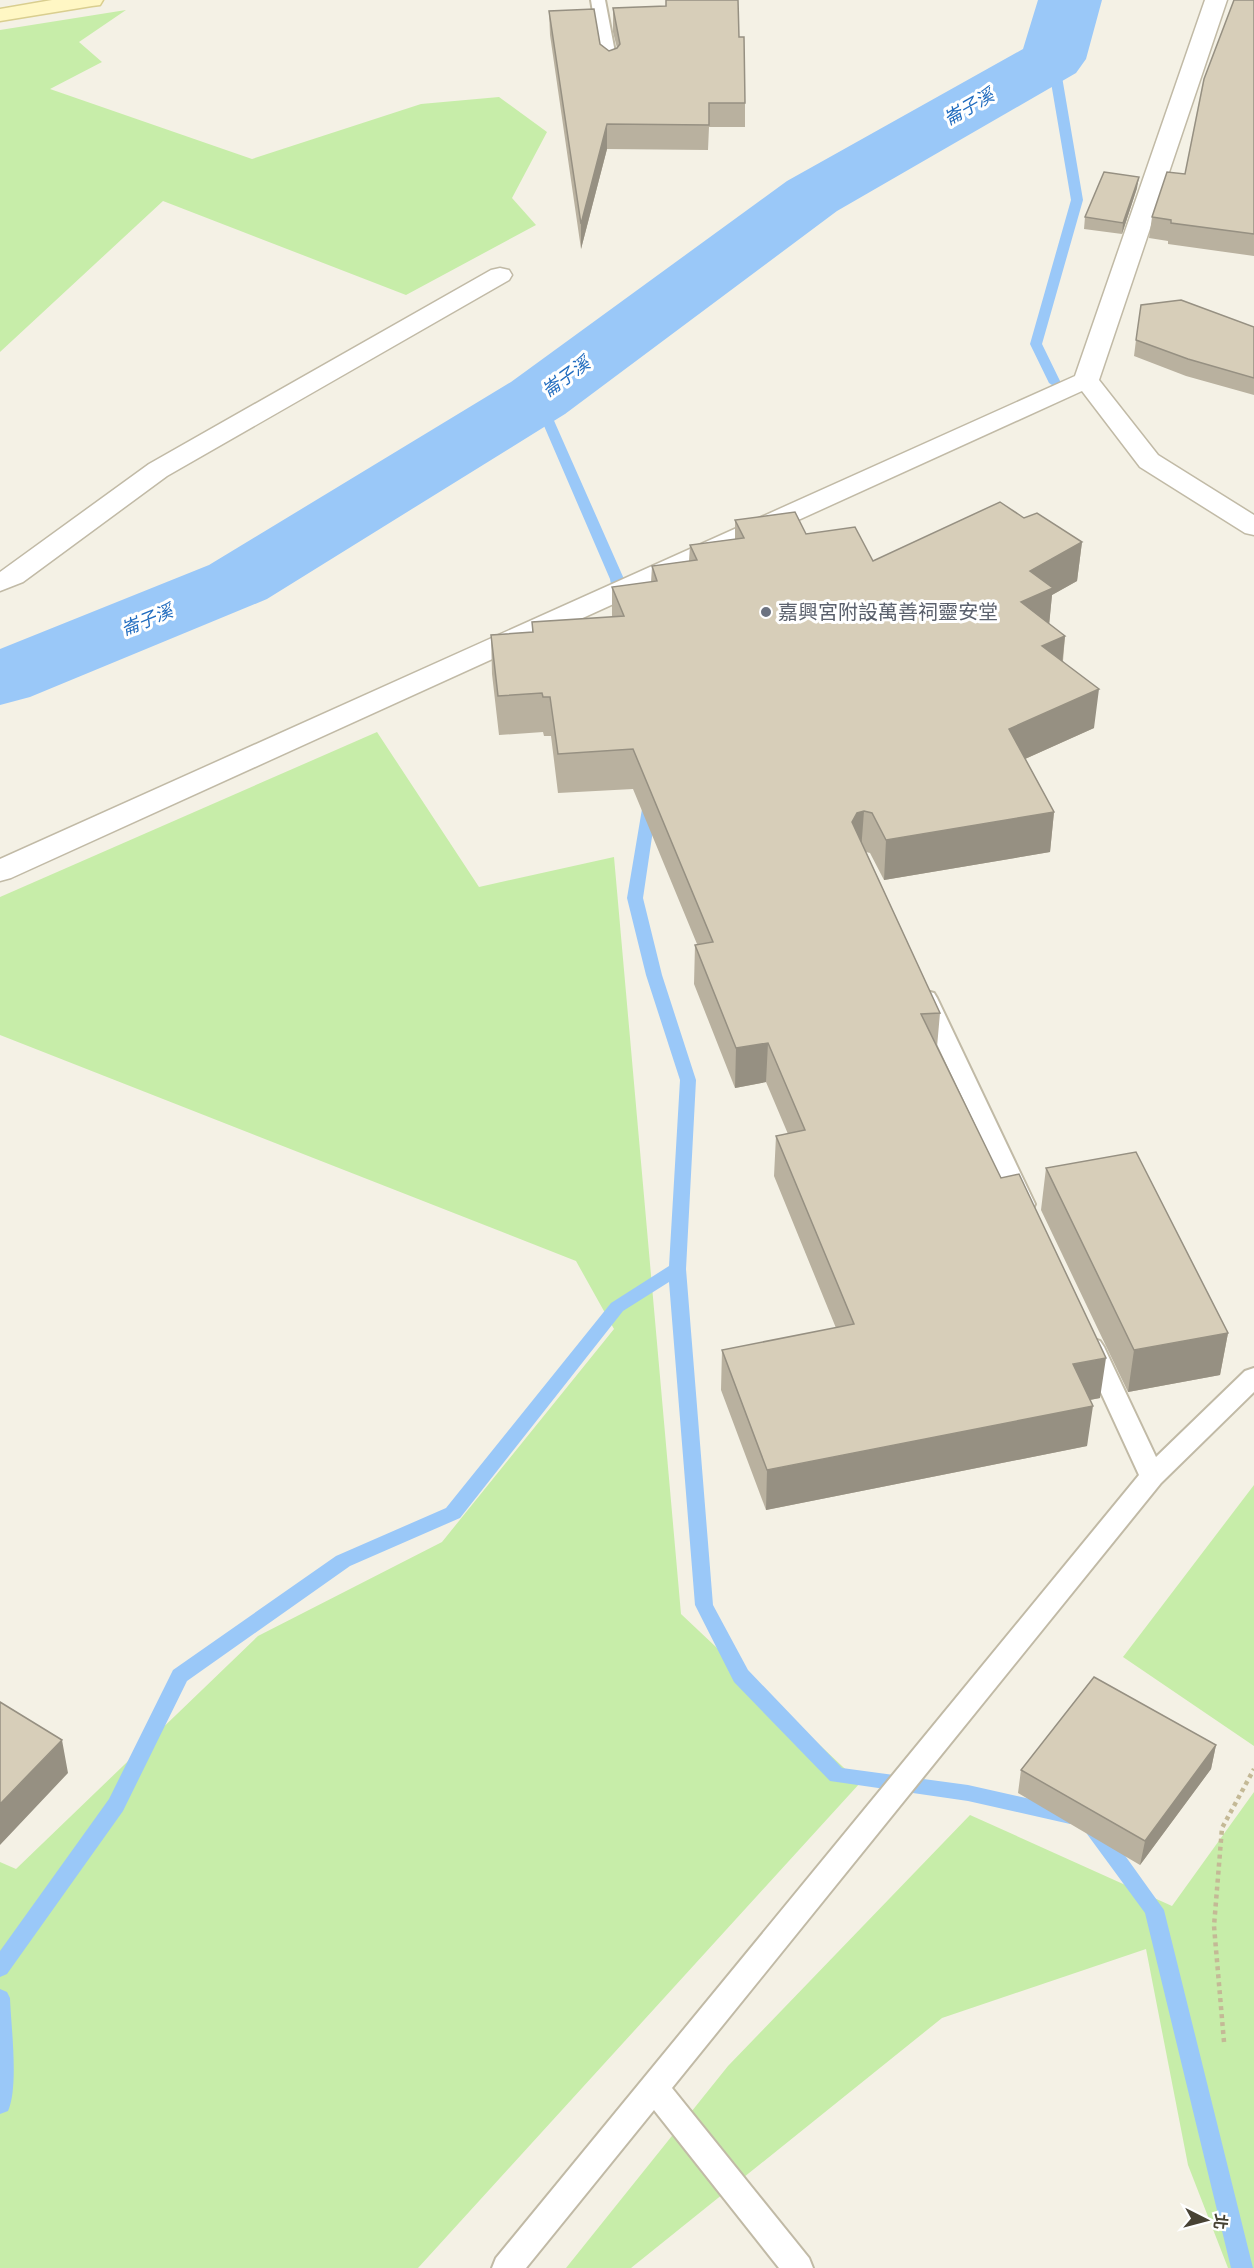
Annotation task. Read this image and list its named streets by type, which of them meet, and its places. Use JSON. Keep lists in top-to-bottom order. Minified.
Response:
{"water":["崙子溪"],"places":["嘉興宮附設萬善祠靈安堂"],"north":"right"}
